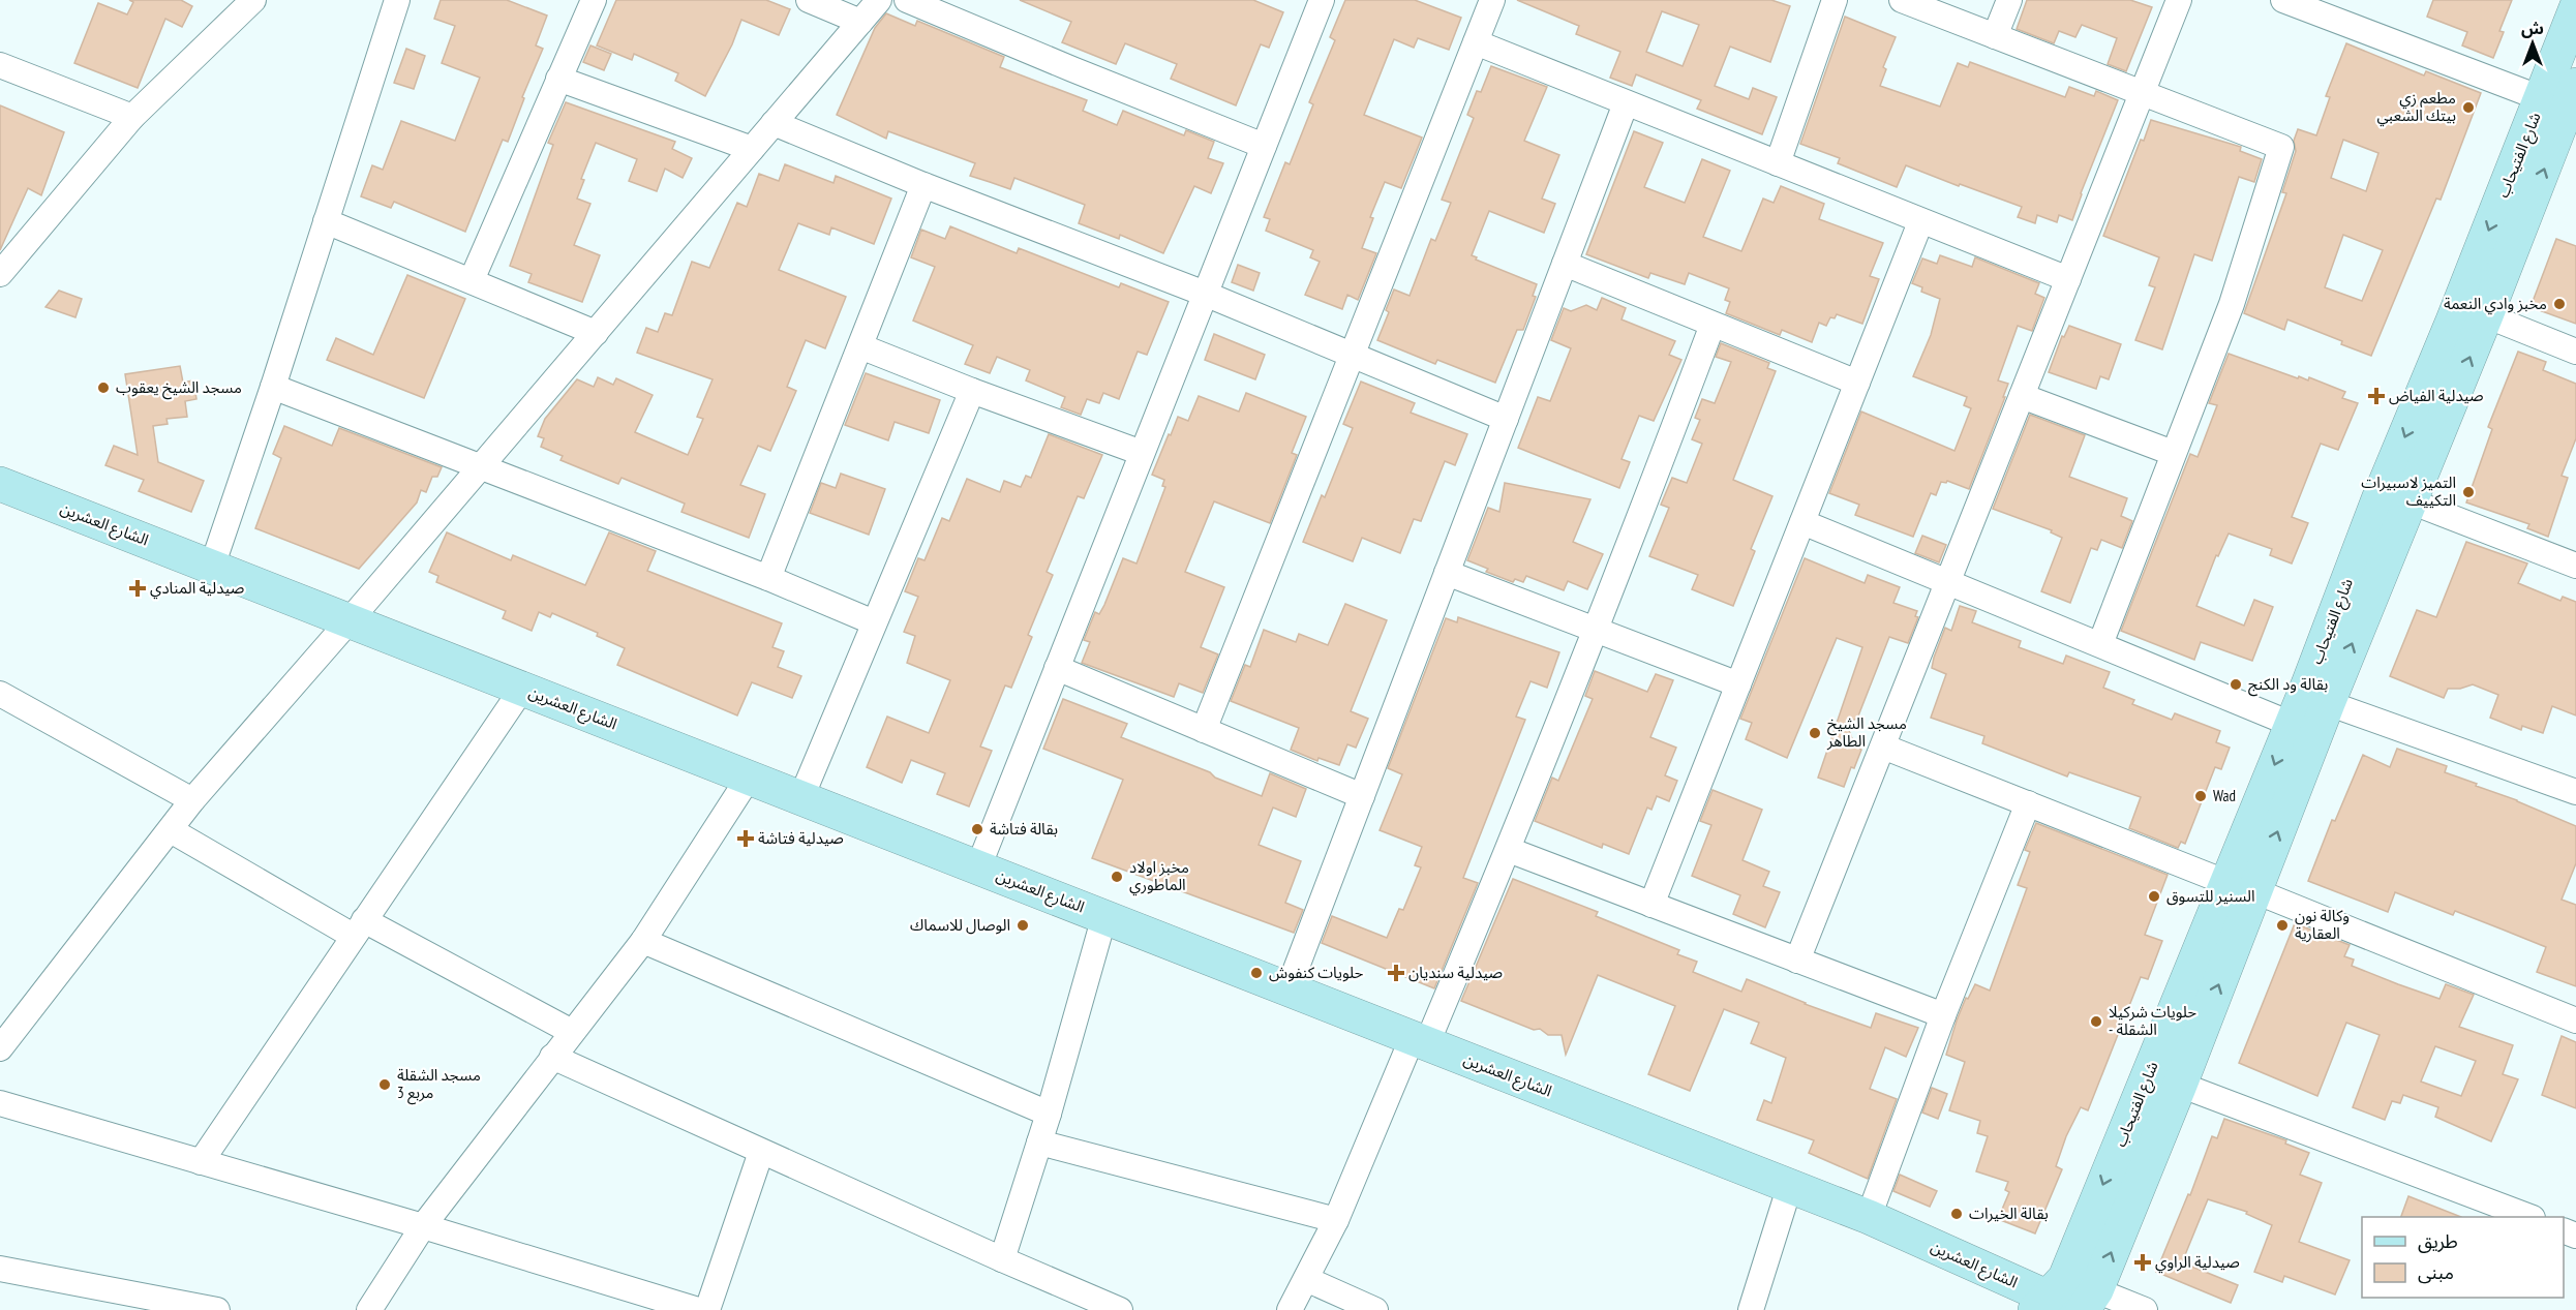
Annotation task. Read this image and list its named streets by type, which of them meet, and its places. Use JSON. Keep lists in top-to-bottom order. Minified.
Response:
{"streets":{"main road":["شارع الفتيحاب","الشارع العشرين"]},"crossings":[["شارع الفتيحاب","الشارع العشرين"]],"places":{"other":["مطعم زي بيتك الشعبي","مخبز وادي النعمة","مسجد الشيخ يعقوب","التميز لاسبيرات التكييف","بقالة ود الكنج","مسجد الشيخ الطاهر","Wad","بقالة فتاشة","مخبز اولاد الماطوري","السنير للتسوق","الوصال للاسماك","وكالة نون العقارية","حلويات كنفوش","حلويات شركيلا - الشقلة","مسجد الشقلة مربع 3","بقالة الخيرات"],"health":["صيدلية الفياض","صيدلية المنادي","صيدلية فتاشة","صيدلية سنديان","صيدلية الراوي"]},"legend":["طريق","مبنى"],"north":"top"}
